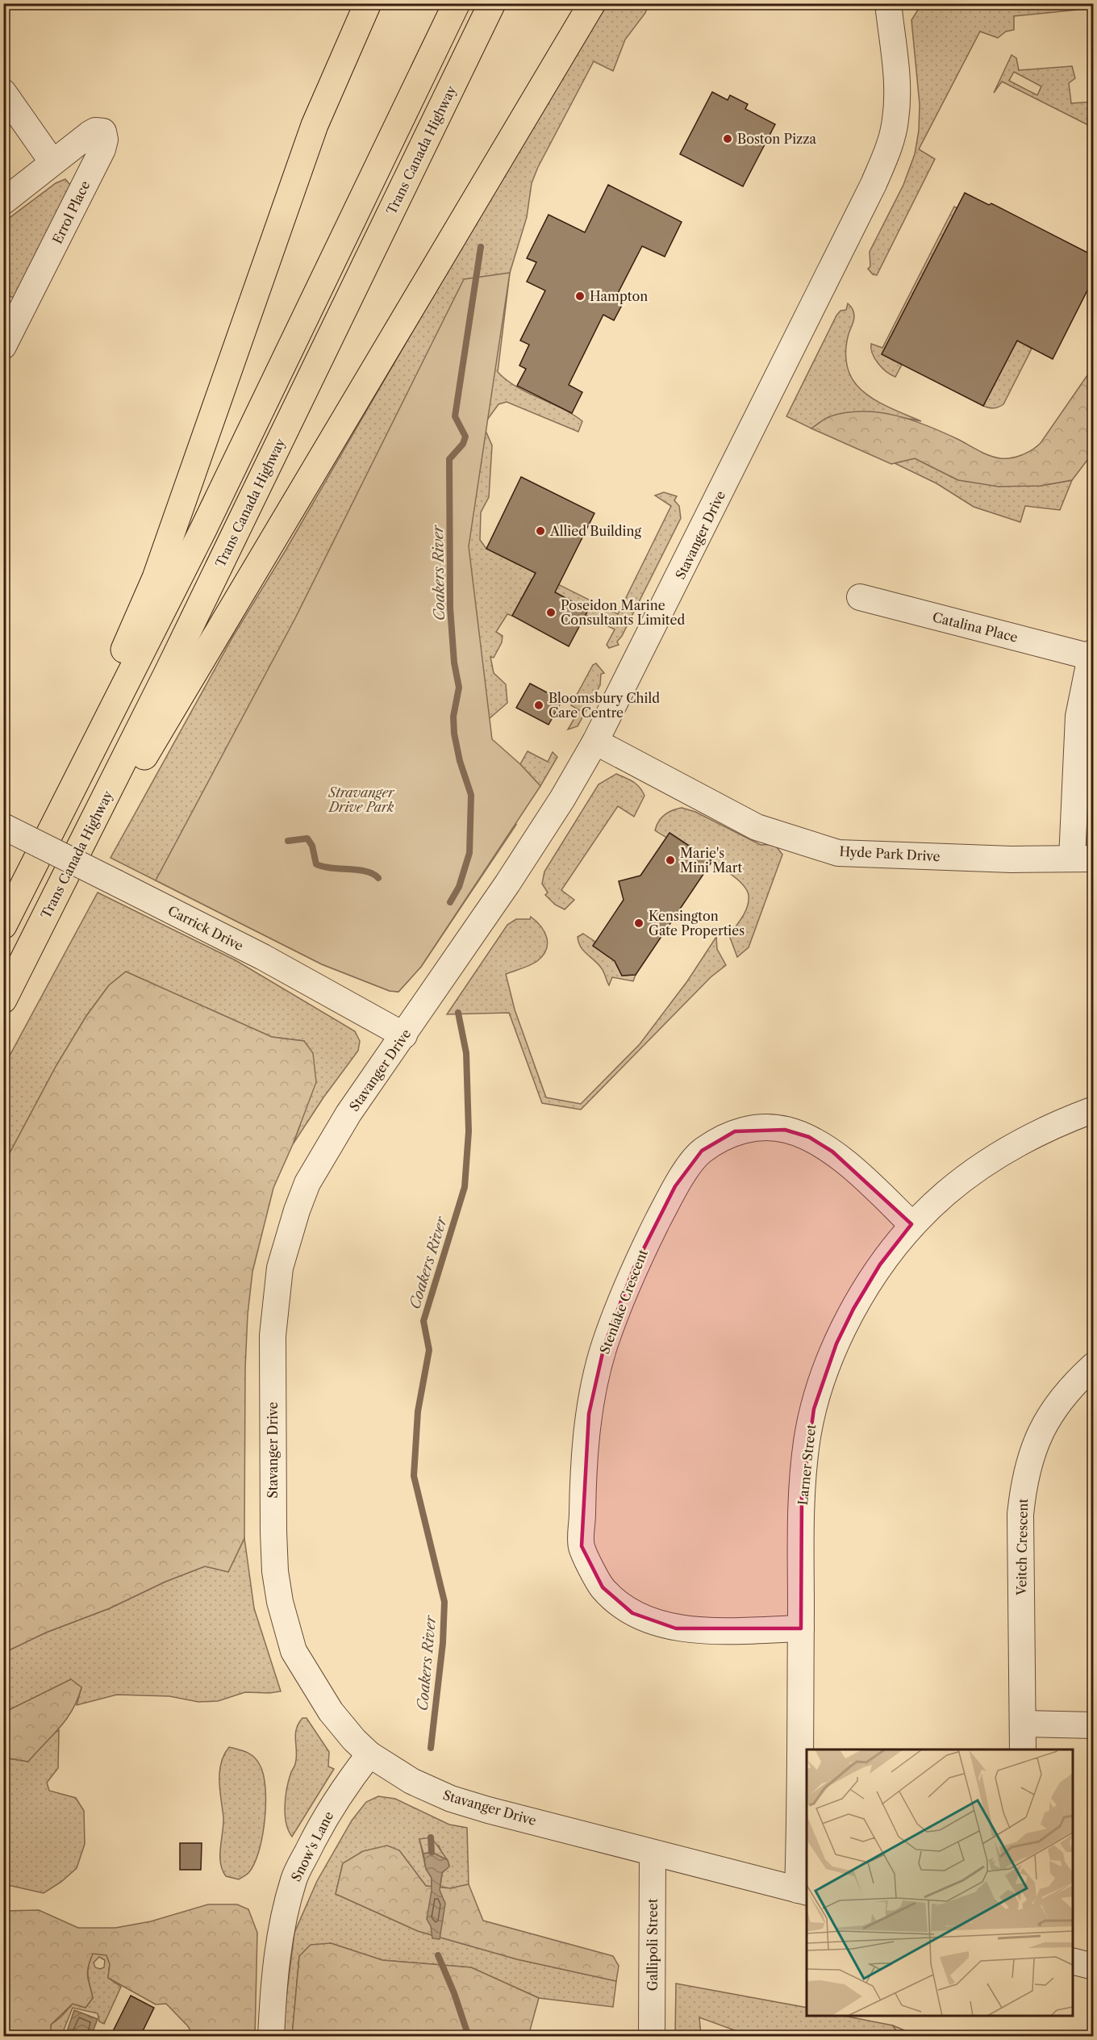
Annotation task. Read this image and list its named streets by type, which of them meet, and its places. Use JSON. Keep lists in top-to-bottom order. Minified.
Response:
{"streets":{"highway":["Trans Canada Highway"],"street":["Errol Place","Stavanger Drive","Catalina Place","Hyde Park Drive","Carrick Drive","Stenlake Crescent","Larner Street","Veitch Crescent","Snow's Lane","Gallipoli Street"]},"crossings":[["Stavanger Drive","Hyde Park Drive"],["Stavanger Drive","Carrick Drive"],["Stavanger Drive","Larner Street"],["Stavanger Drive","Snow's Lane"],["Stavanger Drive","Gallipoli Street"],["Stenlake Crescent","Larner Street"]],"water":["Coakers River"],"parks":["Stravanger Drive Park"],"places":["Boston Pizza","Hampton","Allied Building","Poseidon Marine Consultants Limited","Bloomsbury Child Care Centre","Marie's Mini Mart","Kensington Gate Properties"]}
